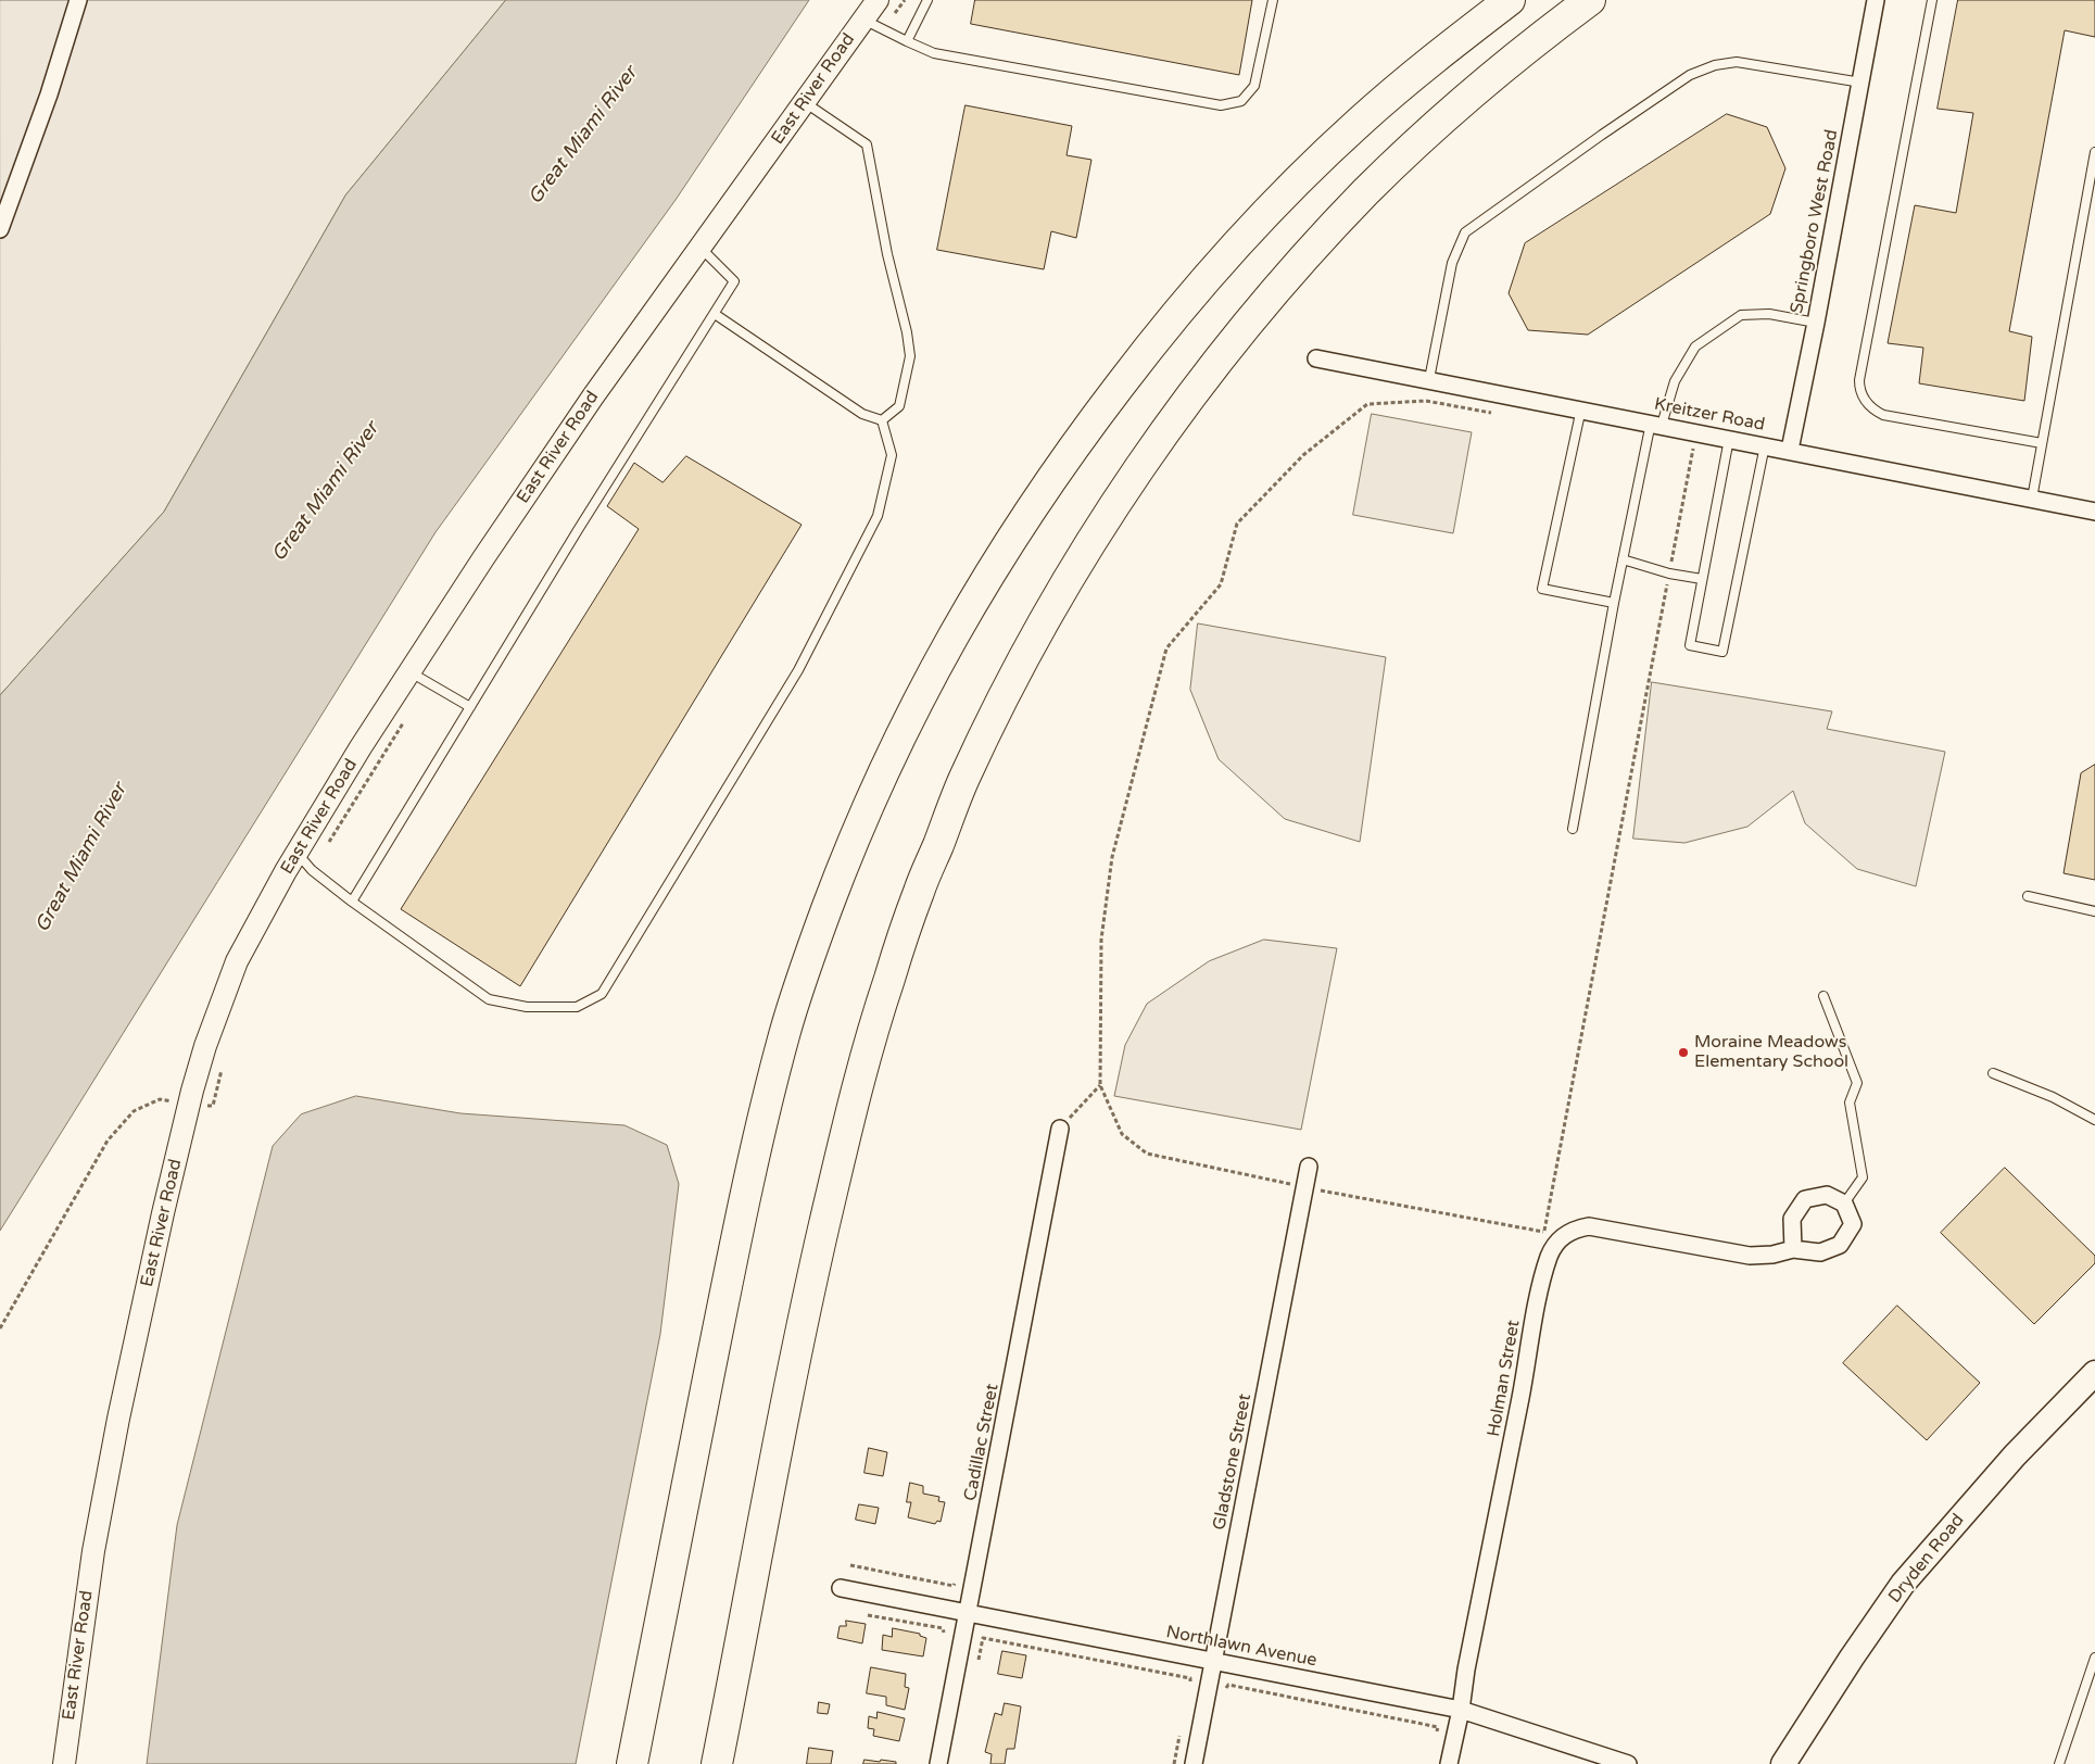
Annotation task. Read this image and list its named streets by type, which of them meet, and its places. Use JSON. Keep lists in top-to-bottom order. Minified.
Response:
{"streets":{"main road":["Dryden Road"],"street":["East River Road","Springboro West Road","Kreitzer Road","Holman Street","Cadillac Street","Gladstone Street","Northlawn Avenue"]},"crossings":[["Springboro West Road","Kreitzer Road"],["Holman Street","Northlawn Avenue"],["Cadillac Street","Northlawn Avenue"],["Gladstone Street","Northlawn Avenue"]],"water":["Great Miami River"],"places":["Moraine Meadows Elementary School"]}
